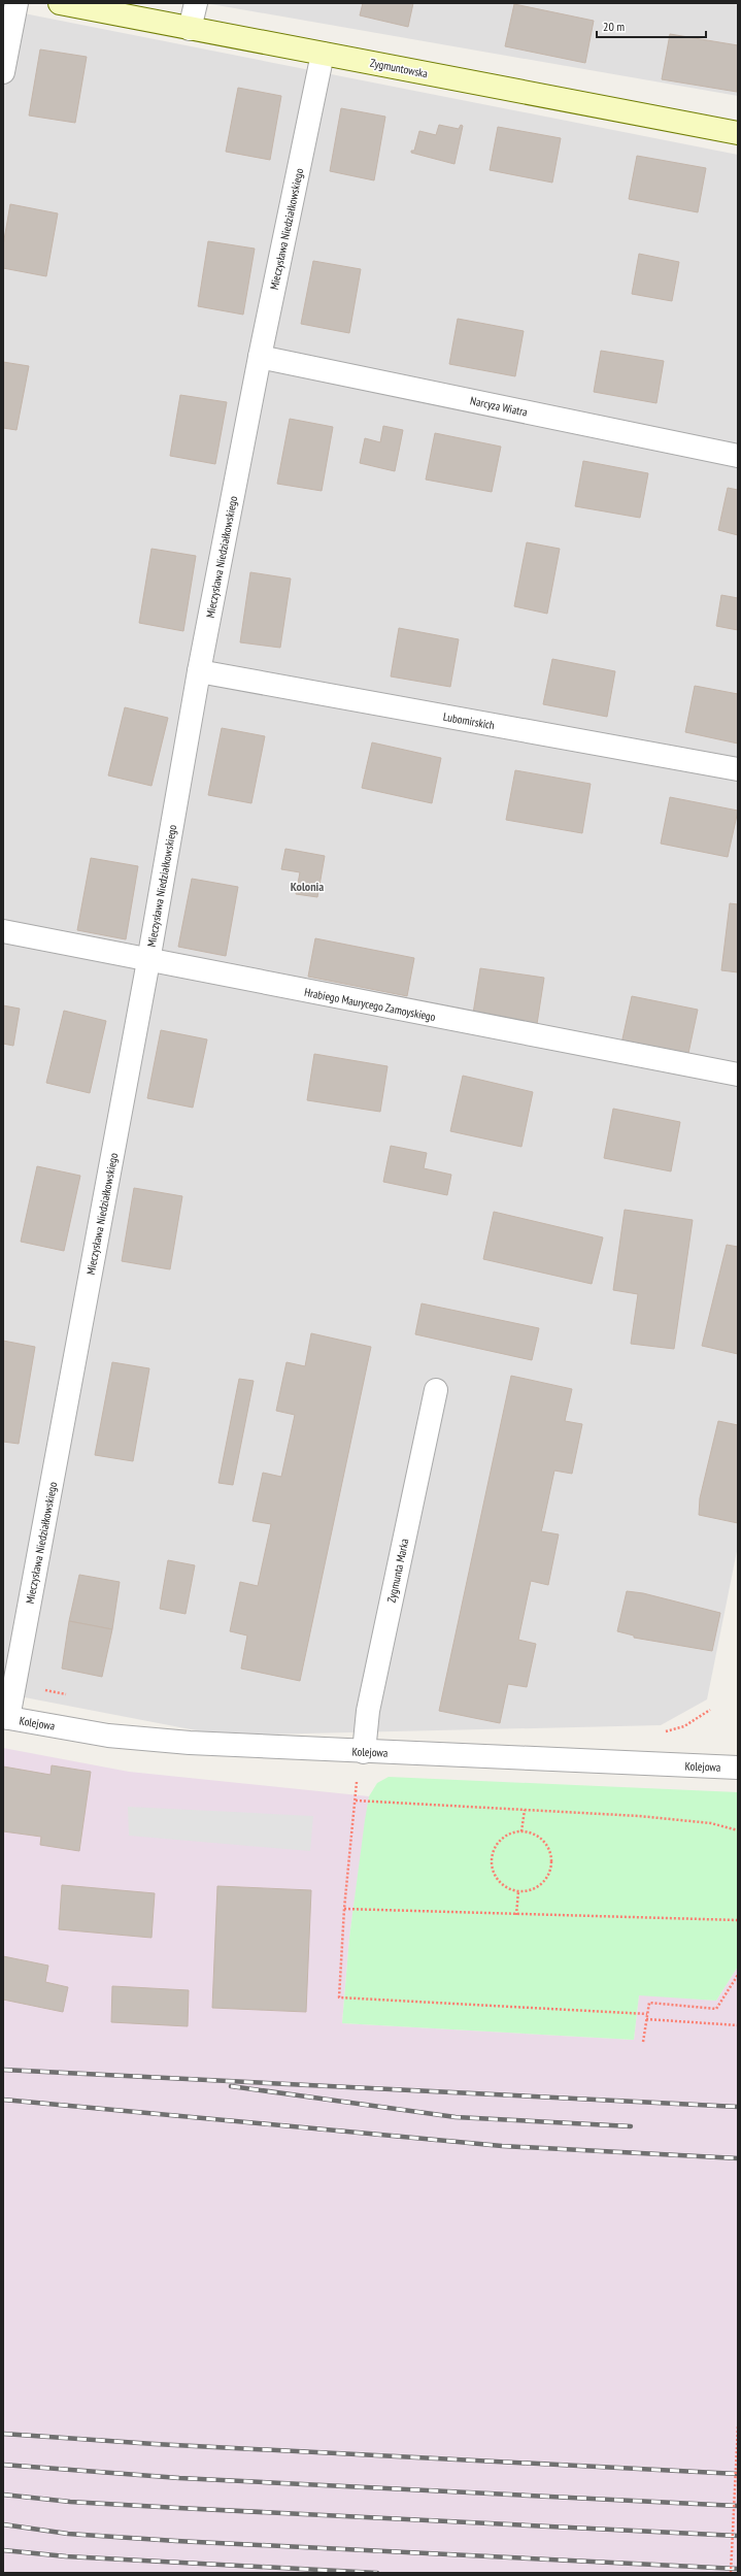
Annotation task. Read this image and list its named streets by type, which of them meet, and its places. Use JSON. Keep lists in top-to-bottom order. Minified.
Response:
{"streets":{"main road":["Zygmuntowska"],"street":["Mieczysława Niedziałkowskiego","Narcyza Wiatra","Lubomirskich","Hrabiego Maurycego Zamoyskiego","Zygmunta Marka","Kolejowa"]},"crossings":[["Zygmuntowska","Mieczysława Niedziałkowskiego"],["Mieczysława Niedziałkowskiego","Narcyza Wiatra"],["Mieczysława Niedziałkowskiego","Lubomirskich"],["Mieczysława Niedziałkowskiego","Hrabiego Maurycego Zamoyskiego"],["Mieczysława Niedziałkowskiego","Kolejowa"],["Zygmunta Marka","Kolejowa"]],"districts":["Kolonia"],"scale_bar":"20 m"}
